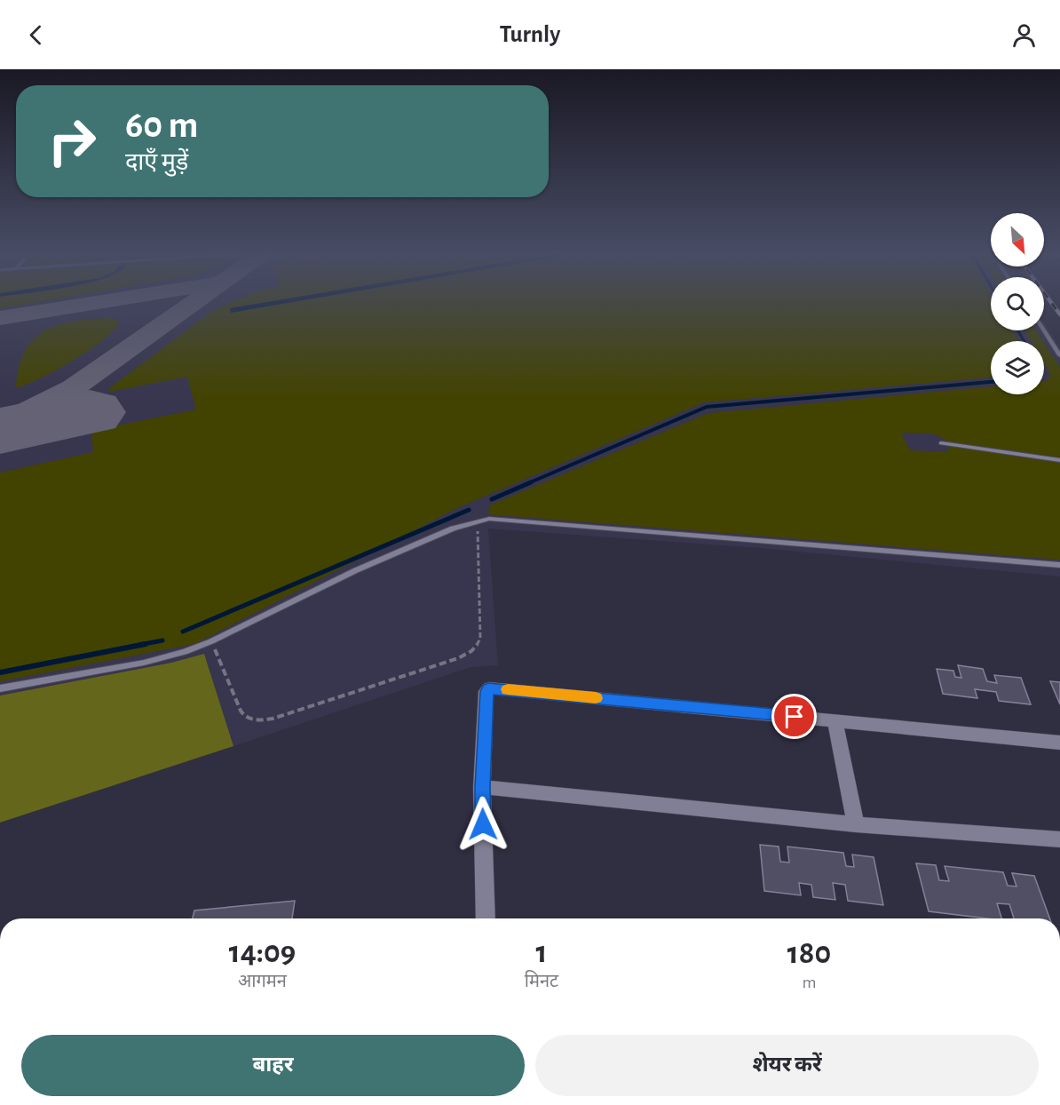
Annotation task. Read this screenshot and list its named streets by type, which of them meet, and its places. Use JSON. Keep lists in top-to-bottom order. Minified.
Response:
{"north":"bottom right","page":{"header":"Turnly","turn":["60 m","दाएँ मुड़ें"],"eta":["14:09","आगमन","1","मिनट","180","m"],"buttons":["बाहर","शेयर करें"]}}
